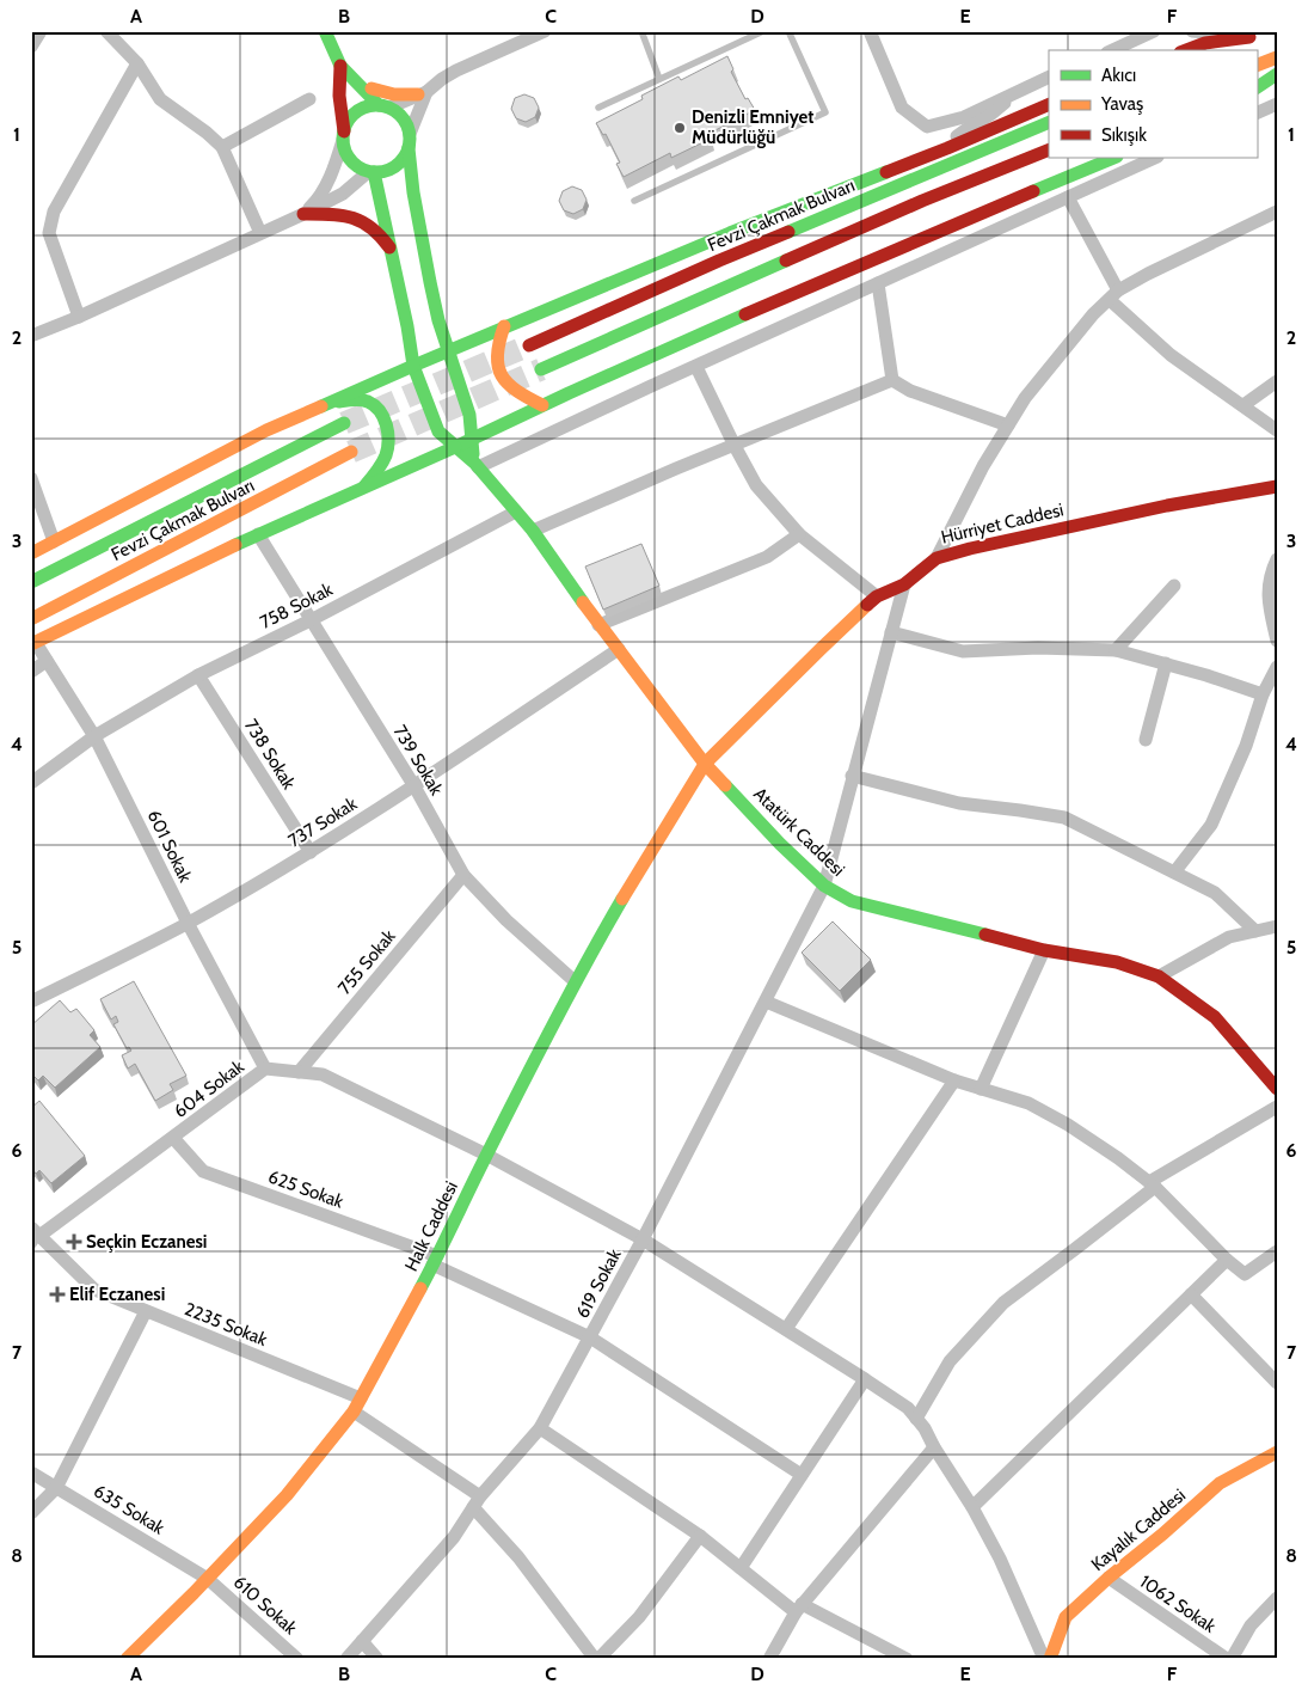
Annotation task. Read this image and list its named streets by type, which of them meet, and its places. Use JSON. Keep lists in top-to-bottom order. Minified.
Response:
{"streets":{"main road":["Fevzi Çakmak Bulvarı","Hürriyet Caddesi","Atatürk Caddesi","Halk Caddesi","Kayalık Caddesi"],"street":["758 Sokak","738 Sokak","739 Sokak","737 Sokak","601 Sokak","755 Sokak","604 Sokak","625 Sokak","619 Sokak","2235 Sokak","635 Sokak","1062 Sokak","610 Sokak"]},"crossings":[["Hürriyet Caddesi","Atatürk Caddesi"],["Hürriyet Caddesi","Halk Caddesi"],["Hürriyet Caddesi","619 Sokak"],["758 Sokak","738 Sokak"],["758 Sokak","739 Sokak"],["758 Sokak","Atatürk Caddesi"],["758 Sokak","601 Sokak"],["738 Sokak","737 Sokak"],["739 Sokak","737 Sokak"],["739 Sokak","755 Sokak"],["739 Sokak","Halk Caddesi"],["737 Sokak","Atatürk Caddesi"],["737 Sokak","601 Sokak"],["Atatürk Caddesi","Halk Caddesi"],["Atatürk Caddesi","619 Sokak"],["601 Sokak","604 Sokak"],["755 Sokak","604 Sokak"],["604 Sokak","625 Sokak"],["604 Sokak","Halk Caddesi"],["604 Sokak","619 Sokak"],["604 Sokak","2235 Sokak"],["625 Sokak","Halk Caddesi"],["625 Sokak","619 Sokak"],["Halk Caddesi","2235 Sokak"],["Halk Caddesi","635 Sokak"],["Halk Caddesi","610 Sokak"],["635 Sokak","610 Sokak"],["Kayalık Caddesi","1062 Sokak"]],"places":{"other":["Denizli Emniyet Müdürlüğü"],"health":["Seçkin Eczanesi","Elif Eczanesi"]},"legend":["Akıcı","Yavaş","Sıkışık"],"grid":{"columns":["A","B","C","D","E","F"],"rows":["1","2","3","4","5","6","7","8"]}}
